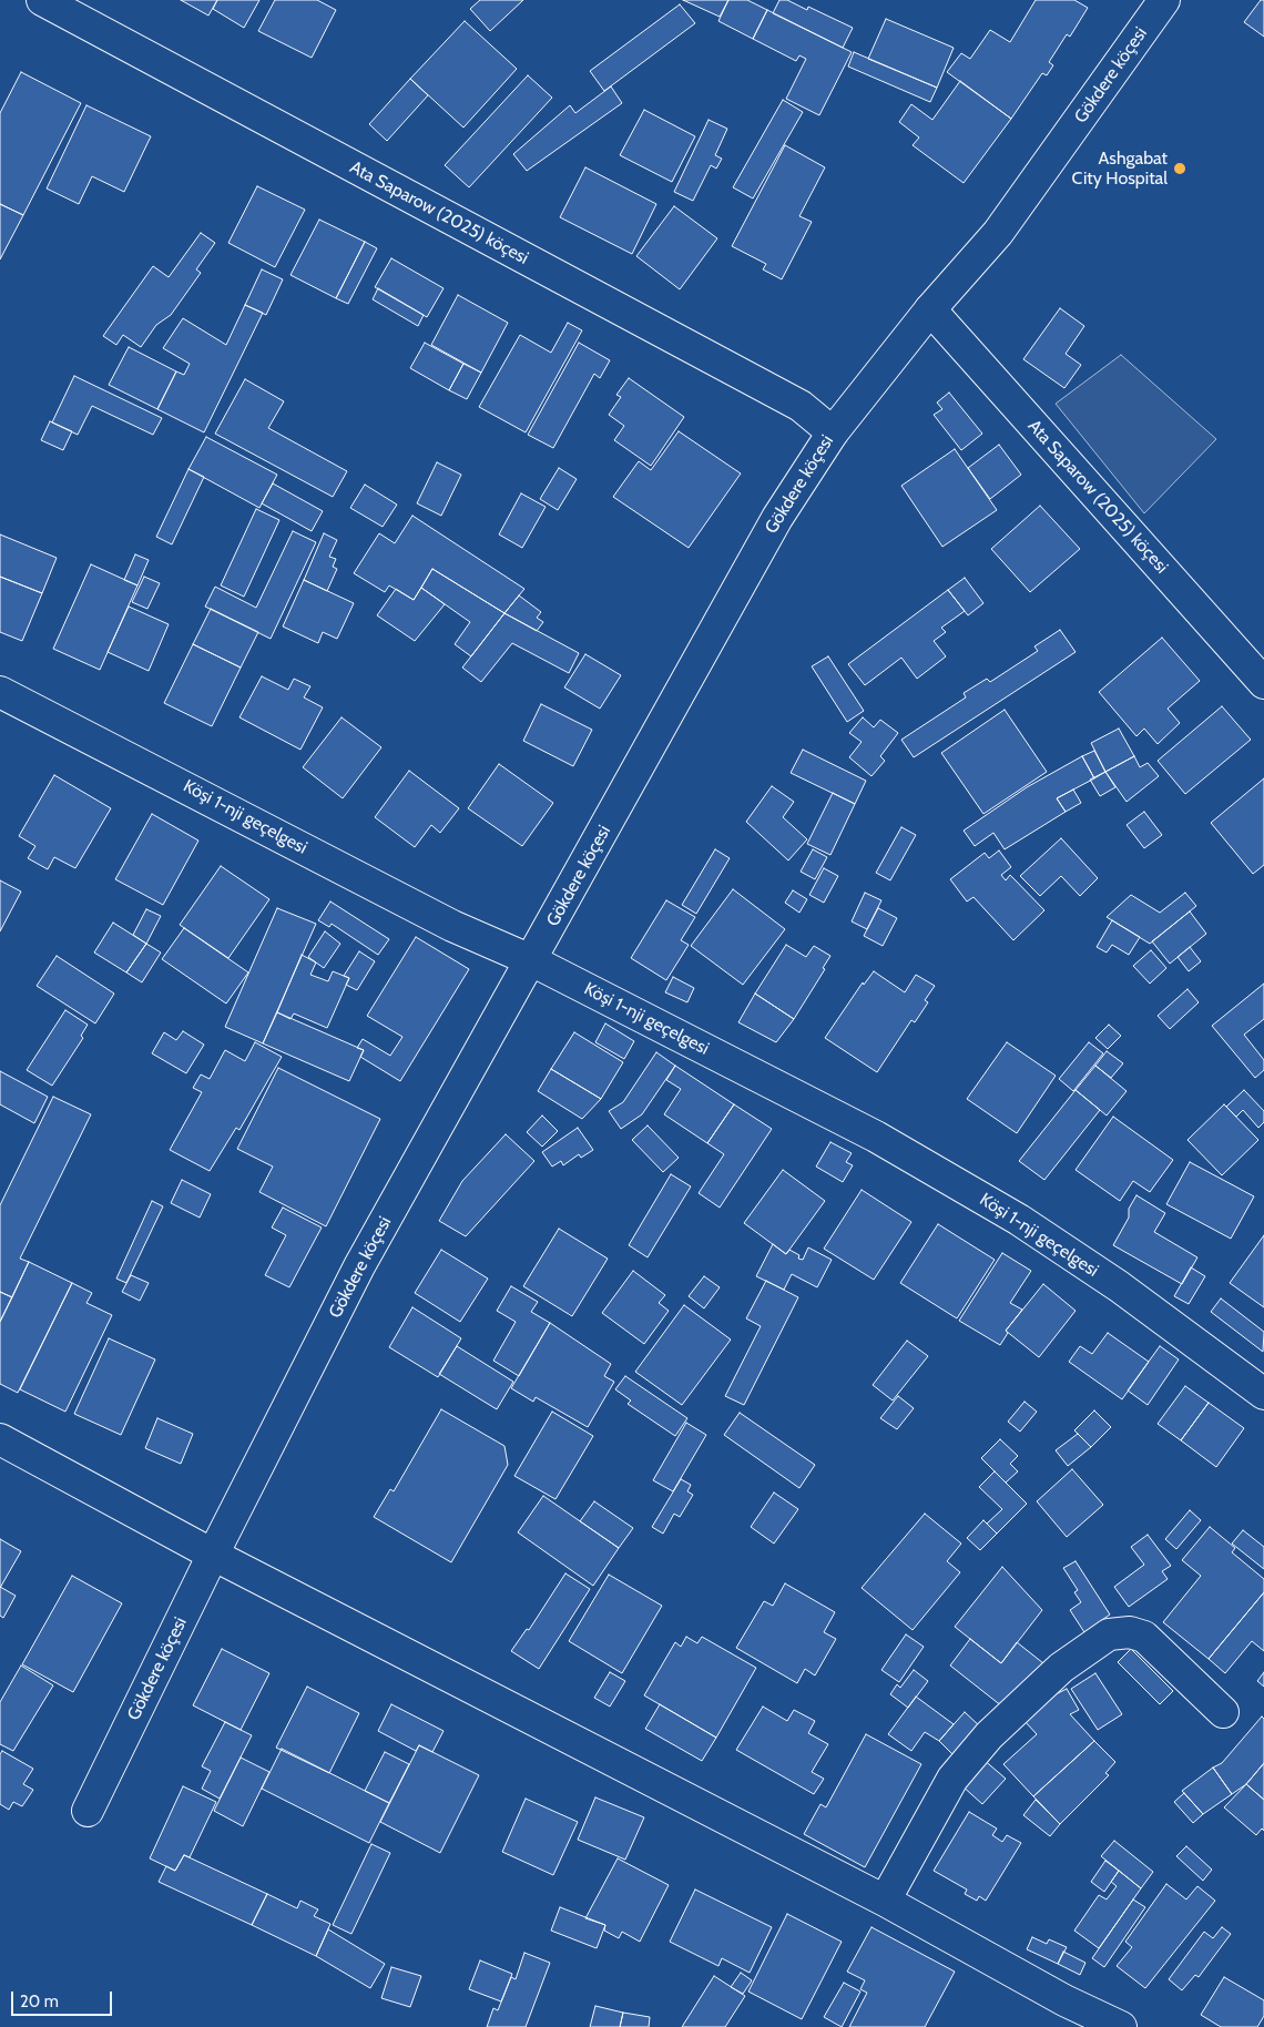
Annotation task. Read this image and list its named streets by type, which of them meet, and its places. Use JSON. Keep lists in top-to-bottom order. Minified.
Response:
{"streets":{"street":["Gökdere köçesi","Ata Saparow (2025) köçesi","Köşi 1-nji geçelgesi"]},"crossings":[["Gökdere köçesi","Ata Saparow (2025) köçesi"],["Gökdere köçesi","Köşi 1-nji geçelgesi"]],"places":["Ashgabat City Hospital"],"scale_bar":"20 m"}
